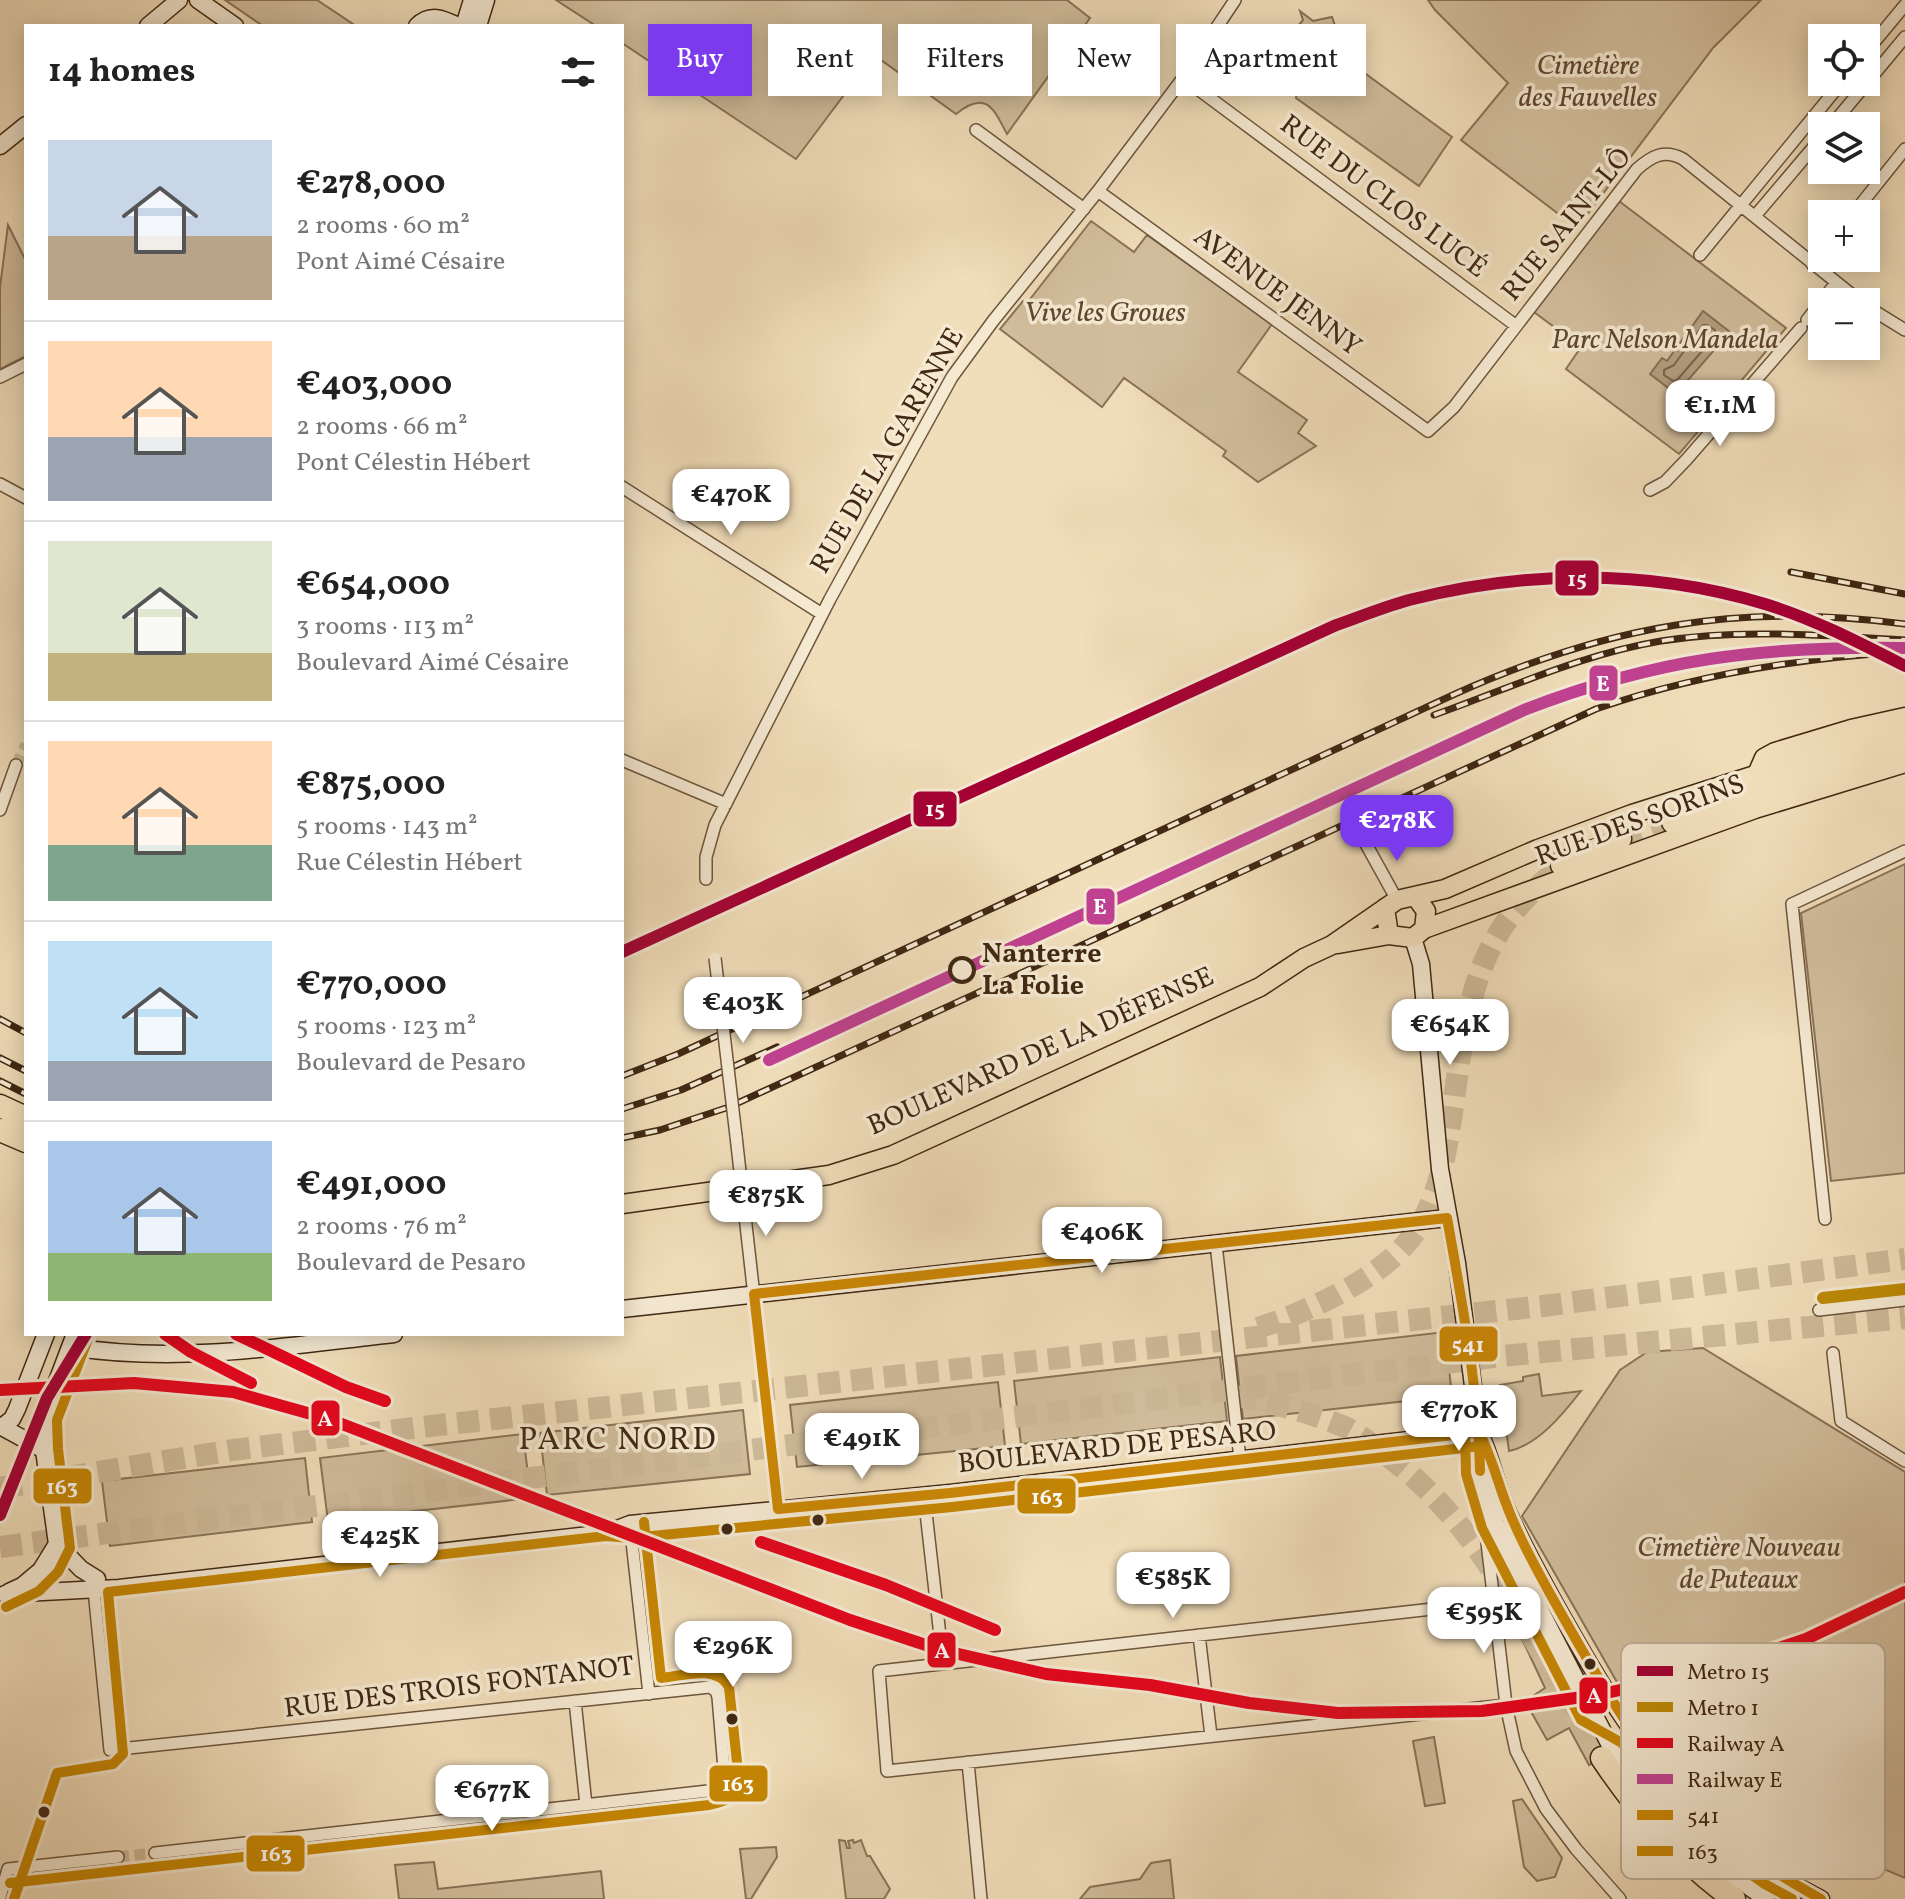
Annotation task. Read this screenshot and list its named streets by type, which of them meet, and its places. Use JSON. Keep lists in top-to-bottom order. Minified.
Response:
{"streets":{"main road":["RUE DES SORINS","BOULEVARD DE LA DÉFENSE"],"street":["RUE DU CLOS LUCÉ","RUE SAINT-LÔ","AVENUE JENNY","RUE DE LA GARENNE","BOULEVARD DE PESARO","RUE DES TROIS FONTANOT"]},"crossings":[["RUE DU CLOS LUCÉ","RUE SAINT-LÔ"],["RUE DU CLOS LUCÉ","AVENUE JENNY"],["RUE SAINT-LÔ","AVENUE JENNY"],["AVENUE JENNY","RUE DE LA GARENNE"],["RUE DES SORINS","BOULEVARD DE LA DÉFENSE"],["BOULEVARD DE PESARO","RUE DES TROIS FONTANOT"]],"districts":["PARC NORD"],"parks":["Cimetière des Fauvelles","Vive les Groues","Parc Nelson Mandela","Cimetière Nouveau de Puteaux"],"places":["Nanterre La Folie"],"lines":["metro line 15","rail line E","transit line 541","metro line 1","rail line A","transit line 163"],"legend":["Metro 15","Metro 1","Railway A","Railway E","541","163"],"page":{"map_buttons":["+","−"],"chip":["Buy","Rent","Filters","New","Apartment"],"heading":"14 homes","list":[{"name":"€278,000","note":"2 rooms · 60 m² · Pont Aimé Césaire"},{"name":"€403,000","note":"2 rooms · 66 m² · Pont Célestin Hébert"},{"name":"€654,000","note":"3 rooms · 113 m² · Boulevard Aimé Césaire"},{"name":"€875,000","note":"5 rooms · 143 m² · Rue Célestin Hébert"},{"name":"€770,000","note":"5 rooms · 123 m² · Boulevard de Pesaro"},{"name":"€491,000","note":"2 rooms · 76 m² · Boulevard de Pesaro"}],"price":["€1.1M","€470K","€278K","€403K","€654K","€875K","€406K","€770K","€491K","€425K","€585K","€595K","€296K","€677K"]}}
